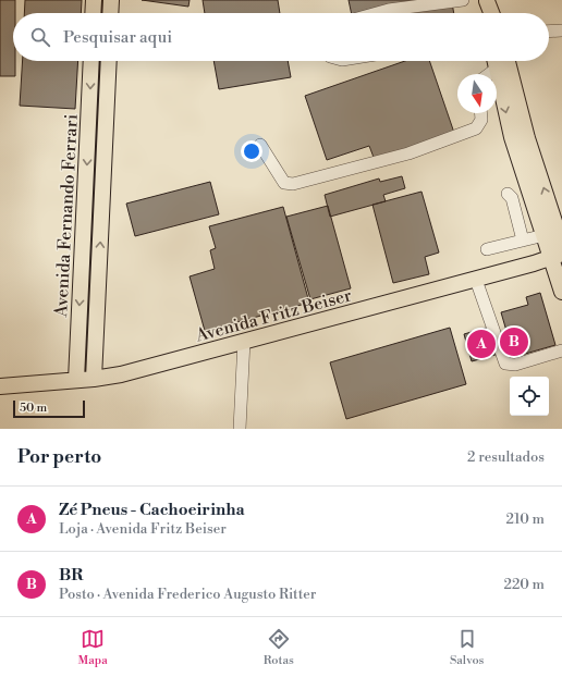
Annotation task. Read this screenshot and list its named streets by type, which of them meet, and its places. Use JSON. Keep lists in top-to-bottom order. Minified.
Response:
{"streets":{"main road":["Avenida Fernando Ferrari","Avenida Fritz Beiser"]},"crossings":[["Avenida Fernando Ferrari","Avenida Fritz Beiser"]],"scale_bar":"50 m","north":"bottom","page":{"search":"Pesquisar aqui","pins":["B","A"],"scale":"50 m","heading":["Por perto","2 resultados"],"list":[{"mark":"A","name":"Zé Pneus - Cachoeirinha","note":"Loja · Avenida Fritz Beiser","value":"210 m"},{"mark":"B","name":"BR","note":"Posto · Avenida Frederico Augusto Ritter","value":"220 m"}],"nav":["Mapa","Rotas","Salvos"]}}
